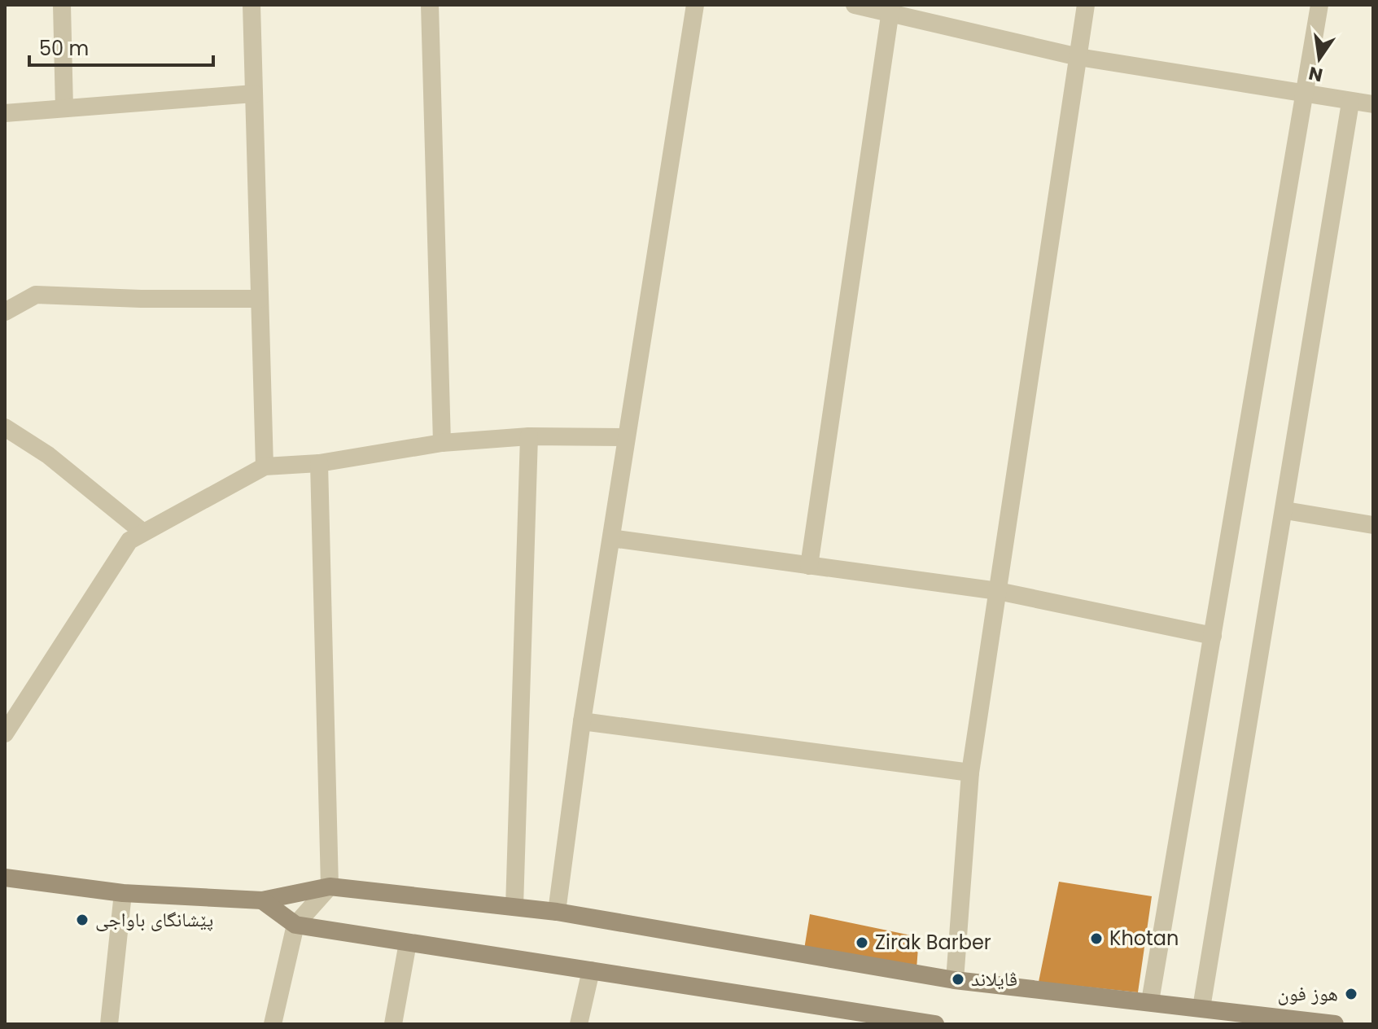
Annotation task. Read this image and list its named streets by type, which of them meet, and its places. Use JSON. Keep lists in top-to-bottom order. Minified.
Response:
{"places":["پێشانگای باواجی","Khotan","Zirak Barber","ڤایلاند","هوز فون"],"scale_bar":"50 m","north":"bottom"}
